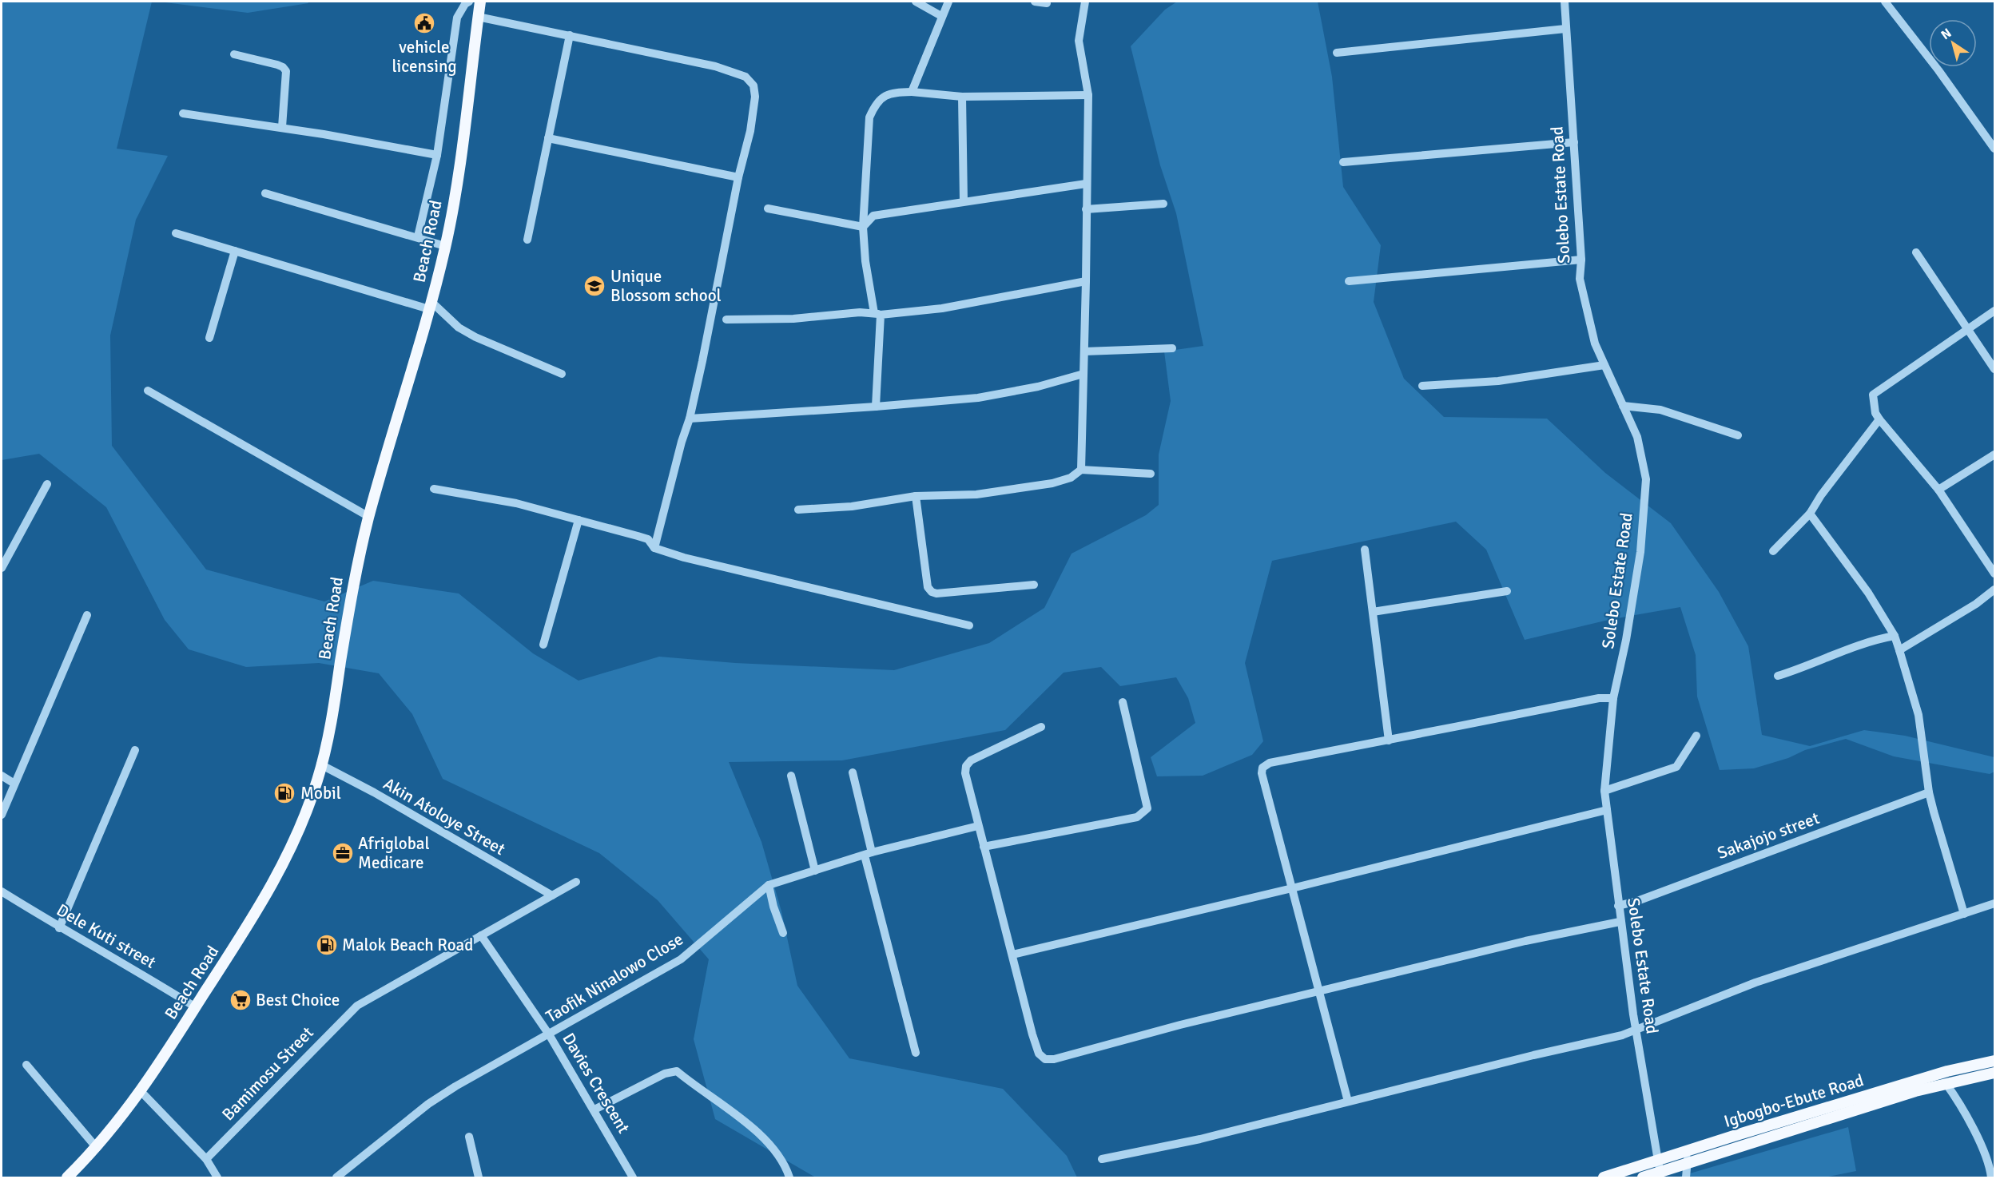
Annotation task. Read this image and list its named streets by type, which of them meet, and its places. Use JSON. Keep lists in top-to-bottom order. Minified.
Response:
{"streets":{"main road":["Beach Road","Igbogbo-Ebute Road"],"street":["Solebo Estate Road","Akin Atoloye Street","Sakajojo street","Dele Kuti street","Taofik Ninalowo Close","Bamimosu Street","Davies Crescent"]},"crossings":[["Solebo Estate Road","Sakajojo street"],["Solebo Estate Road","Igbogbo-Ebute Road"],["Beach Road","Akin Atoloye Street"],["Beach Road","Dele Kuti street"],["Akin Atoloye Street","Bamimosu Street"],["Taofik Ninalowo Close","Davies Crescent"],["Bamimosu Street","Davies Crescent"]],"places":{"public building":["vehicle licensing"],"school or university":["Unique Blossom school"],"fuel station":["Mobil","Malok Beach Road"],"office":["Afriglobal Medicare"],"supermarket":["Best Choice"]},"north":"top left"}
